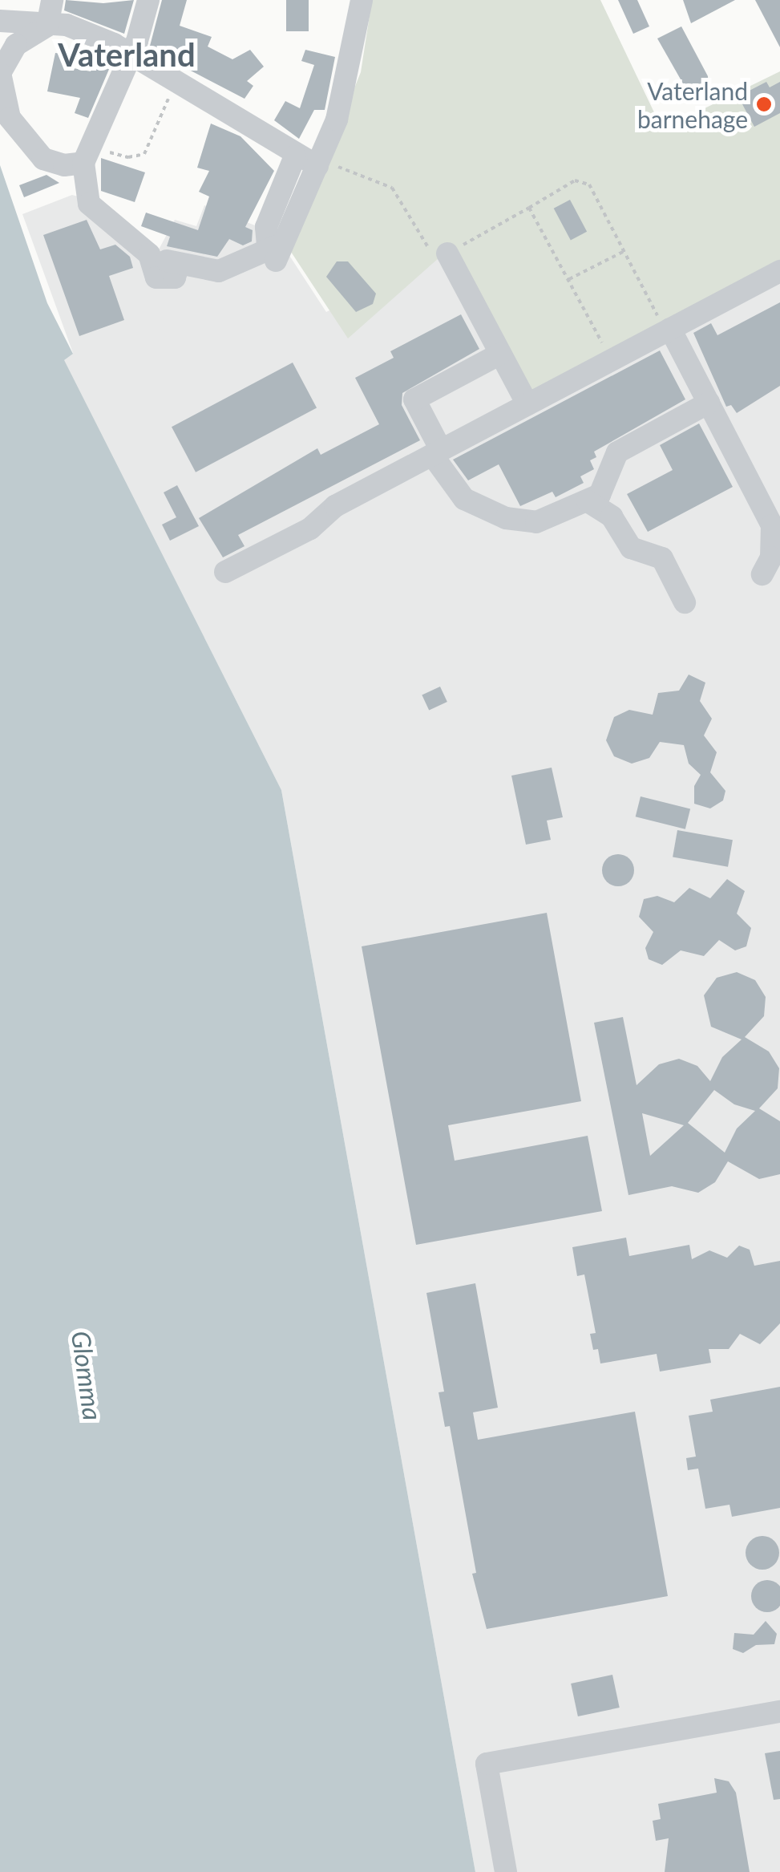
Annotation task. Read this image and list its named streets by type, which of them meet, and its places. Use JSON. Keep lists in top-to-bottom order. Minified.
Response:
{"districts":["Vaterland"],"water":["Glomma"],"places":["Vaterland barnehage"]}
